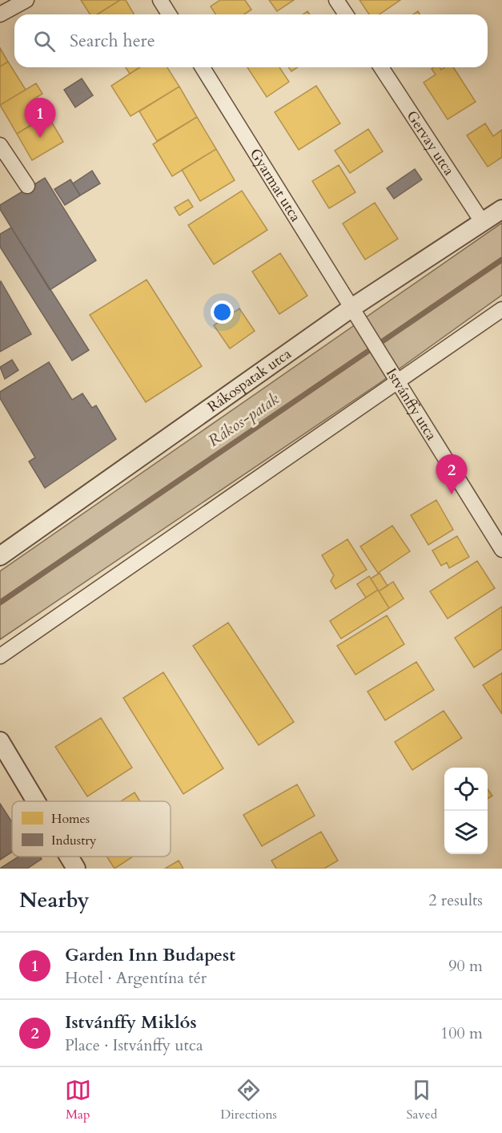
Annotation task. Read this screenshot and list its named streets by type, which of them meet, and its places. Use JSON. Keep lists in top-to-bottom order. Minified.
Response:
{"streets":{"street":["Gervay utca","Gyarmat utca","Rákospatak utca","Istvánffy utca"]},"crossings":[["Gervay utca","Rákospatak utca"],["Gyarmat utca","Rákospatak utca"],["Gyarmat utca","Istvánffy utca"],["Rákospatak utca","Istvánffy utca"]],"water":["Rákos-patak"],"legend":["Homes","Industry"],"page":{"search":"Search here","pins":["1","2"],"heading":["Nearby","2 results"],"list":[{"mark":"1","name":"Garden Inn Budapest","note":"Hotel · Argentína tér","value":"90 m"},{"mark":"2","name":"Istvánffy Miklós","note":"Place · Istvánffy utca","value":"100 m"}],"nav":["Map","Directions","Saved"]}}
